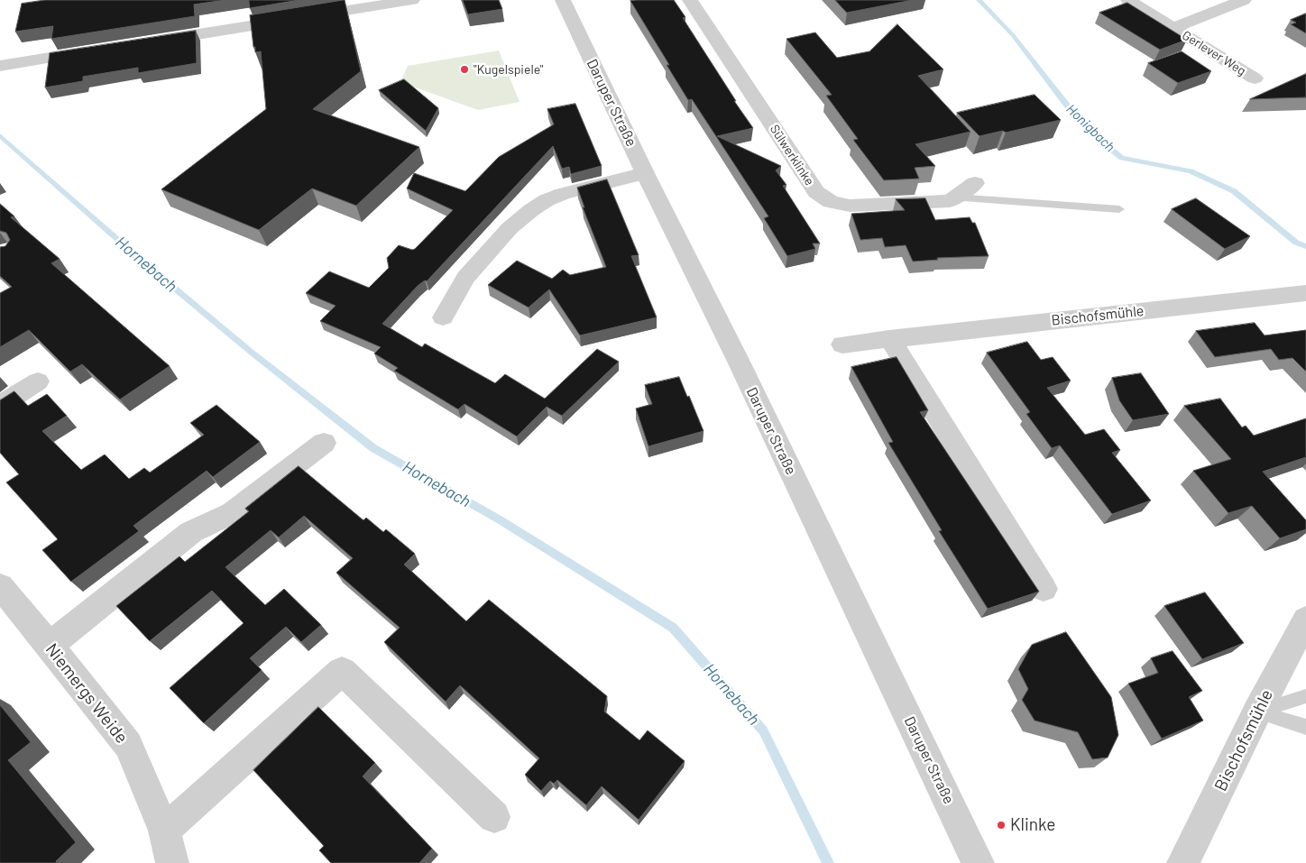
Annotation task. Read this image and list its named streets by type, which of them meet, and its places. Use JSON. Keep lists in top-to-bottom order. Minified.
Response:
{"streets":{"street":["Gerlever Weg","Daruper Straße","Sülwerklinke","Bischofsmühle","Niemergs Weide"]},"water":["Honigbach","Hornebach"],"places":["\"Kugelspiele\"","Klinke"]}
